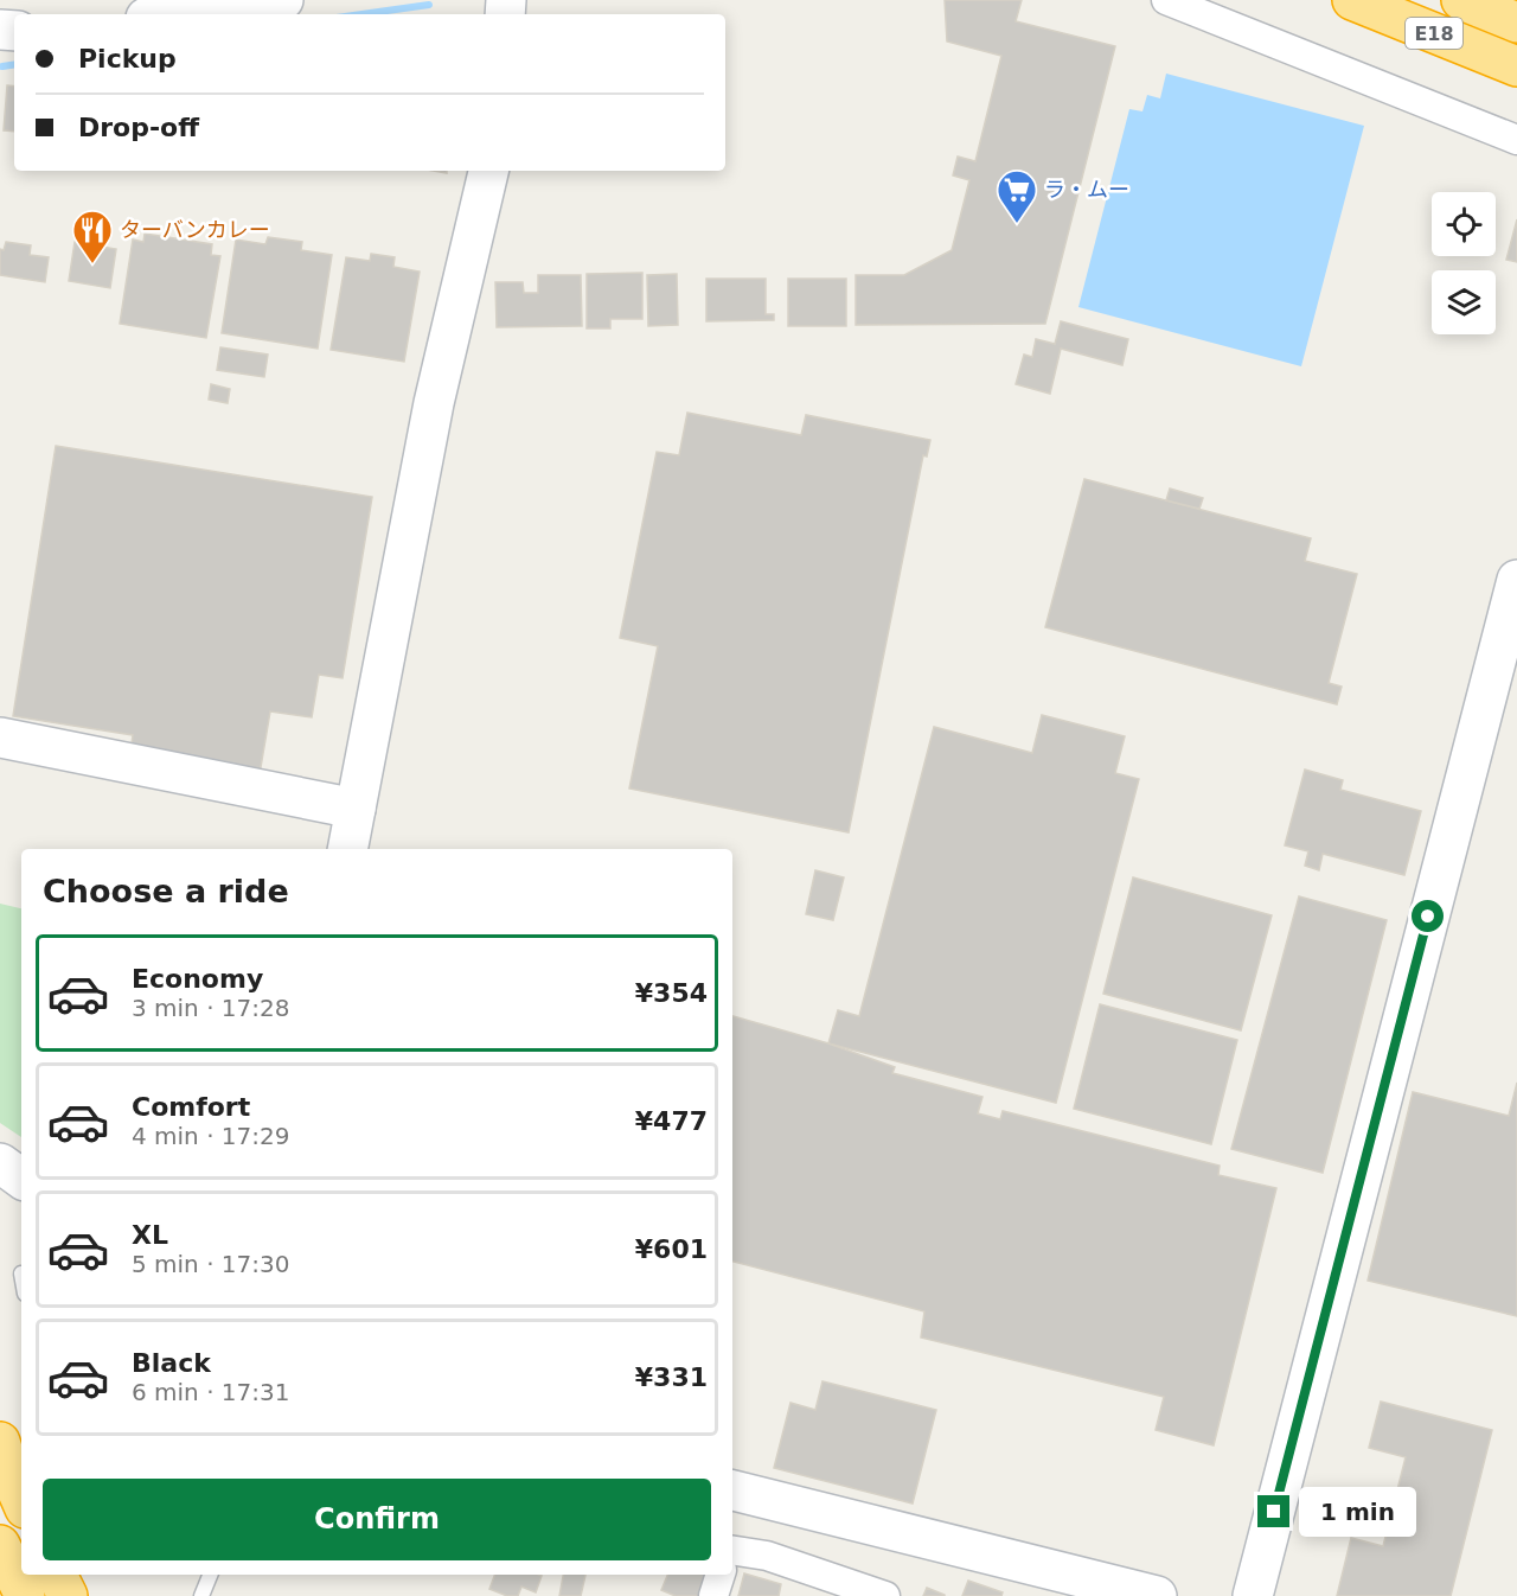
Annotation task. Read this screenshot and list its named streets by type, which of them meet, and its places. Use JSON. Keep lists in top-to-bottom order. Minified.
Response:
{"streets":{"highway":["E18"]},"places":{"supermarket":["ラ・ムー"],"restaurant":["ターバンカレー"]},"page":{"banner":["Pickup","Drop-off"],"heading":"Choose a ride","list":[{"name":"Economy","note":"3 min · 17:28","value":"¥354"},{"name":"Comfort","note":"4 min · 17:29","value":"¥477"},{"name":"XL","note":"5 min · 17:30","value":"¥601"},{"name":"Black","note":"6 min · 17:31","value":"¥331"}],"buttons":"Confirm","bubble":"1 min"}}
